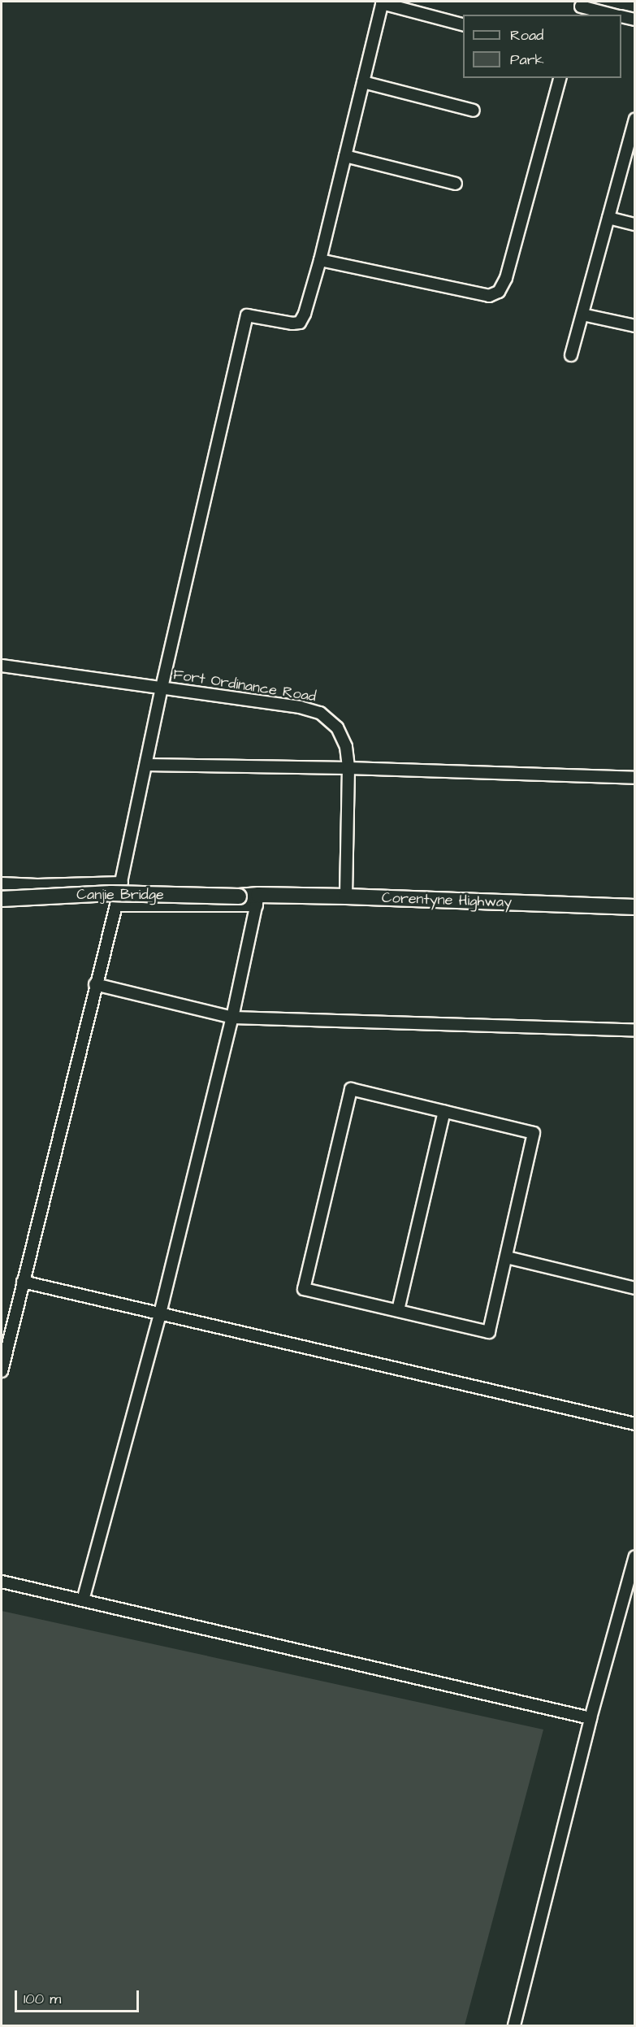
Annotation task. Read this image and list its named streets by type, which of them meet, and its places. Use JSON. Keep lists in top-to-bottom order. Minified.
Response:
{"streets":{"main road":["Canjie Bridge","Corentyne Highway"],"street":["Fort Ordinance Road"]},"crossings":[["Fort Ordinance Road","Corentyne Highway"],["Canjie Bridge","Corentyne Highway"]],"legend":["Road","Park"],"scale_bar":"100 m"}
